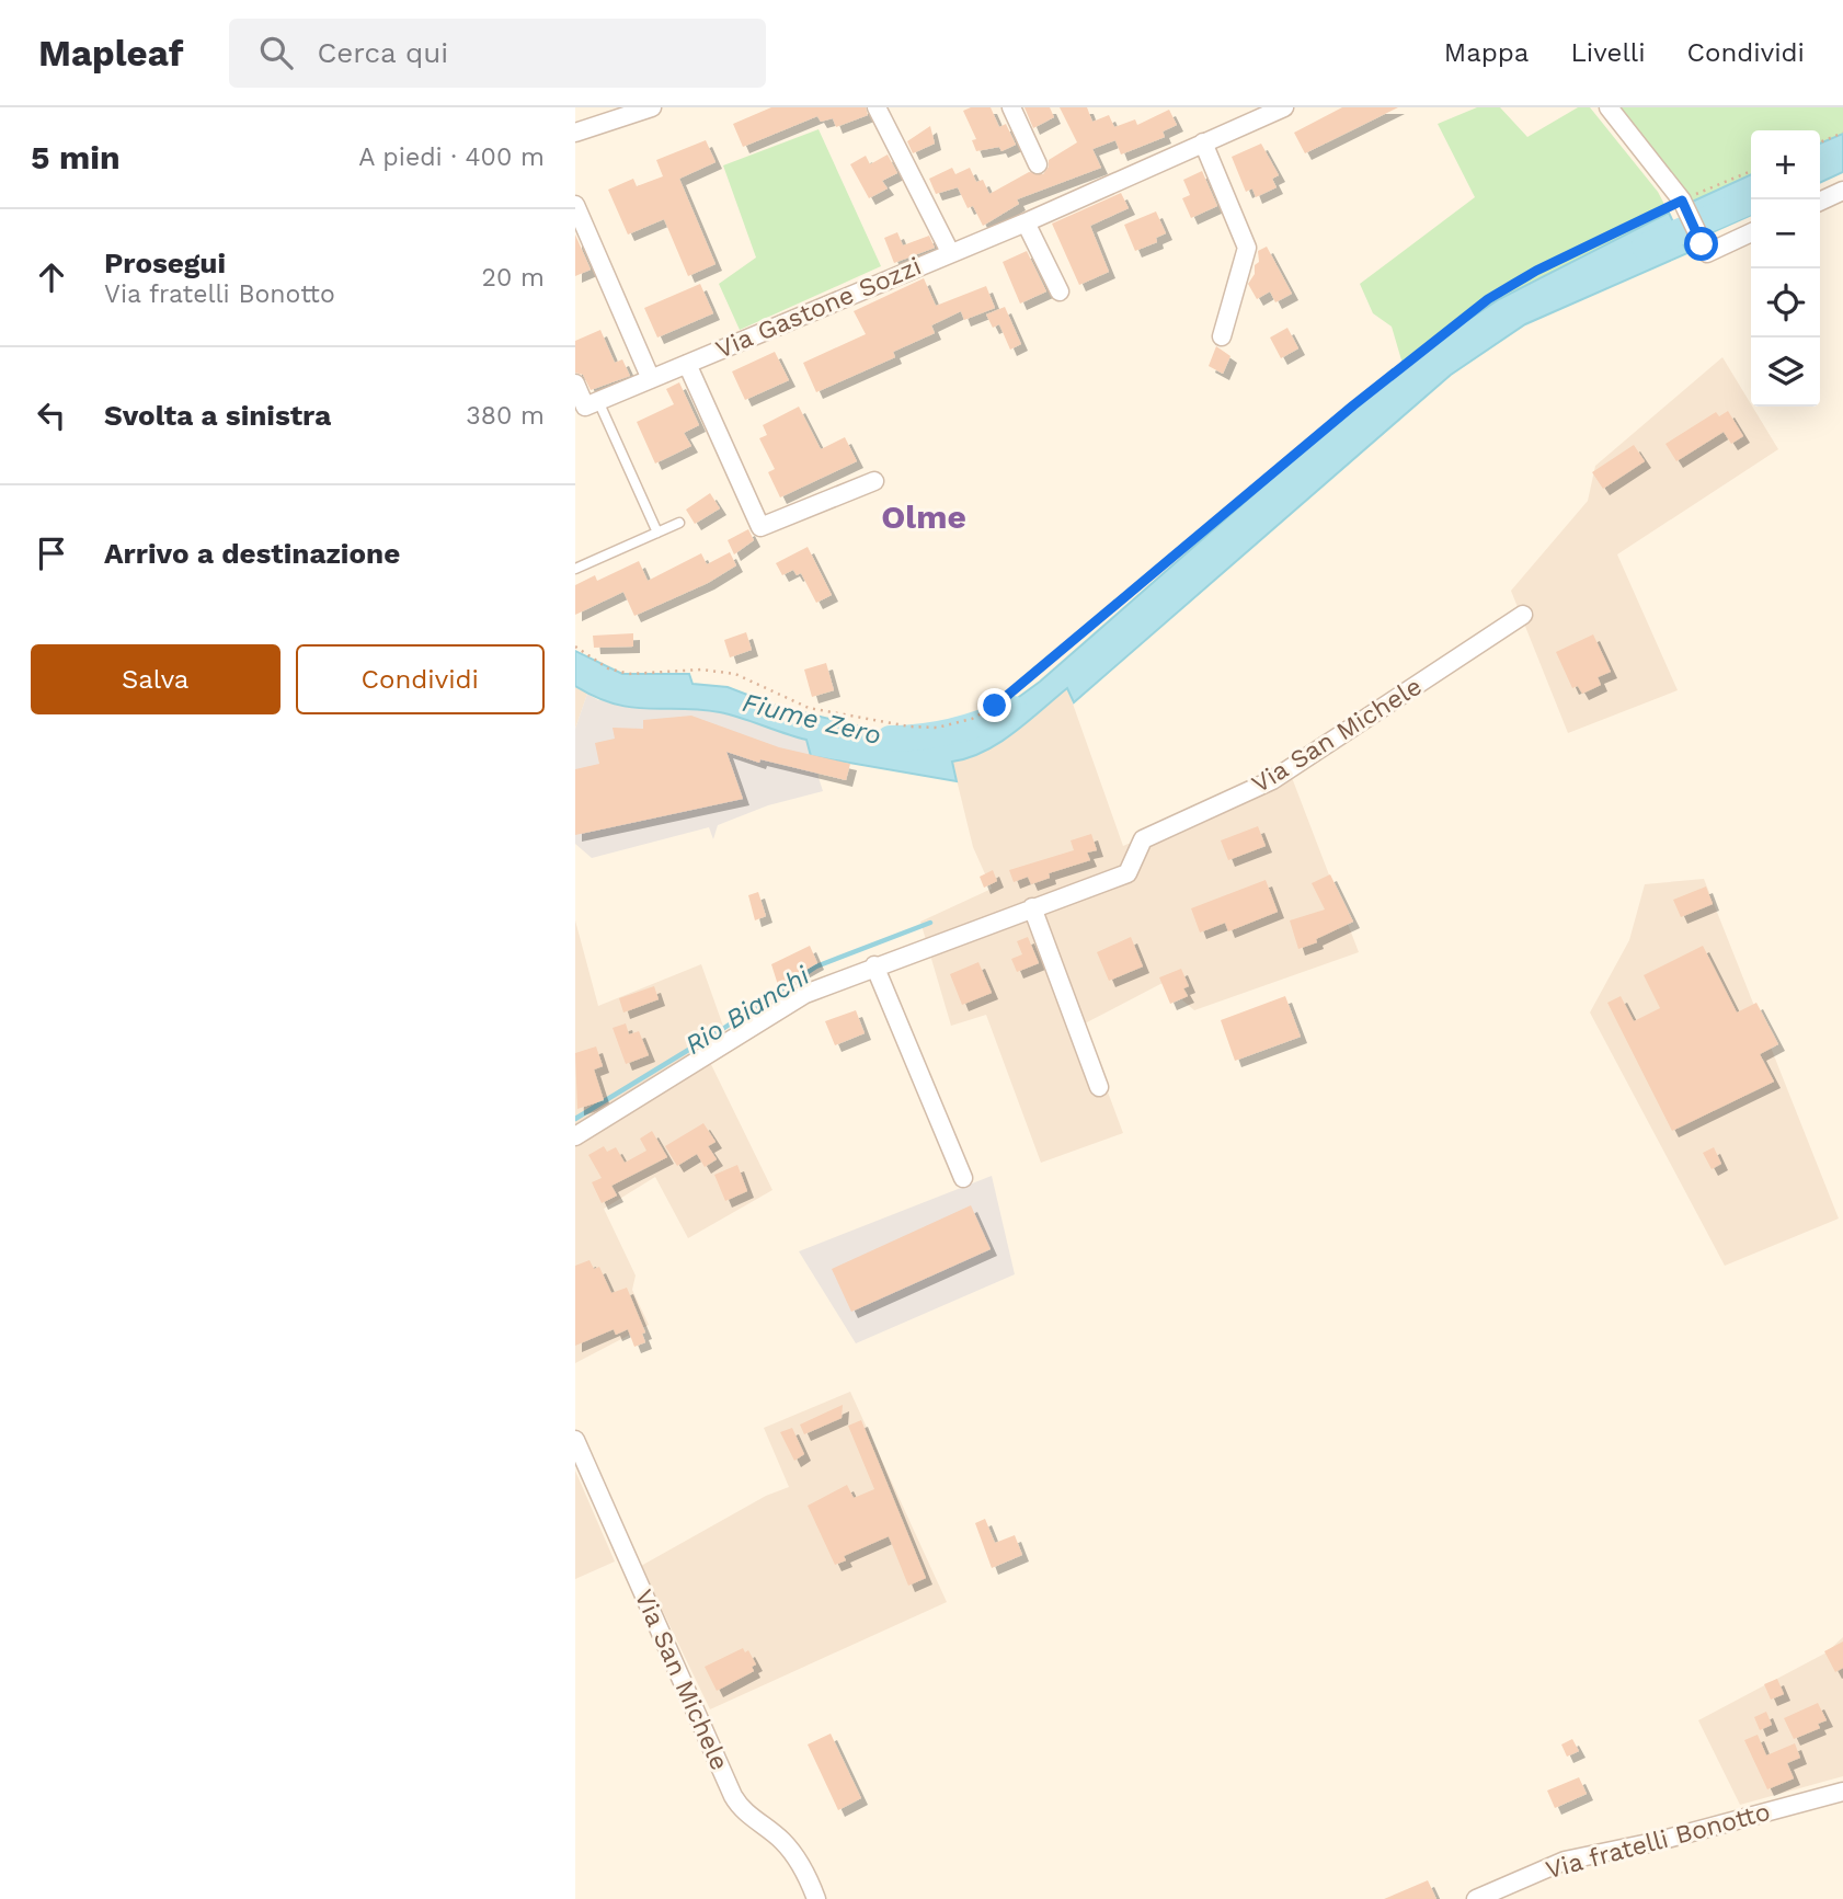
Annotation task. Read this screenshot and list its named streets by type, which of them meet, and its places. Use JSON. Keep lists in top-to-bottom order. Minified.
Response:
{"streets":{"street":["Via Gastone Sozzi","Via San Michele","Via fratelli Bonotto"]},"districts":["Olme"],"water":["Fiume Zero","Rio Bianchi"],"page":{"header":"Mapleaf","search":"Cerca qui","nav":["Mappa","Livelli","Condividi"],"heading":["5 min","A piedi · 400 m"],"map_buttons":["+","−"],"list":[["Prosegui","Via fratelli Bonotto","20 m"],["Svolta a sinistra","380 m"],"Arrivo a destinazione"],"buttons":["Salva","Condividi"]}}
